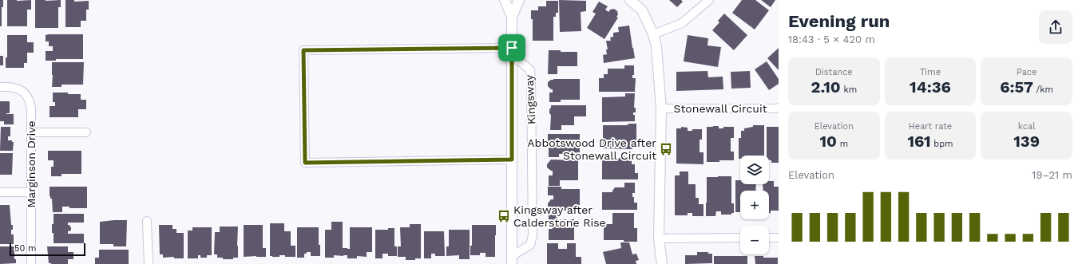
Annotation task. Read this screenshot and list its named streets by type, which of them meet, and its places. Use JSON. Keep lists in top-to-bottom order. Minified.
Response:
{"streets":{"street":["Kingsway","Stonewall Circuit","Marginson Drive"]},"places":{"bus stop":["Abbotswood Drive after Stonewall Circuit","Kingsway after Calderstone Rise"]},"scale_bar":"50 m","page":{"heading":["Evening run","18:43 · 5 × 420 m"],"stats":[["Distance","2.10 km"],["Time","14:36"],["Pace","6:57 /km"],["Elevation","10 m"],["Heart rate","161 bpm"],["kcal","139"]],"map_buttons":["+","−"],"chart":["Elevation","19–21 m"],"scale":"50 m"}}
